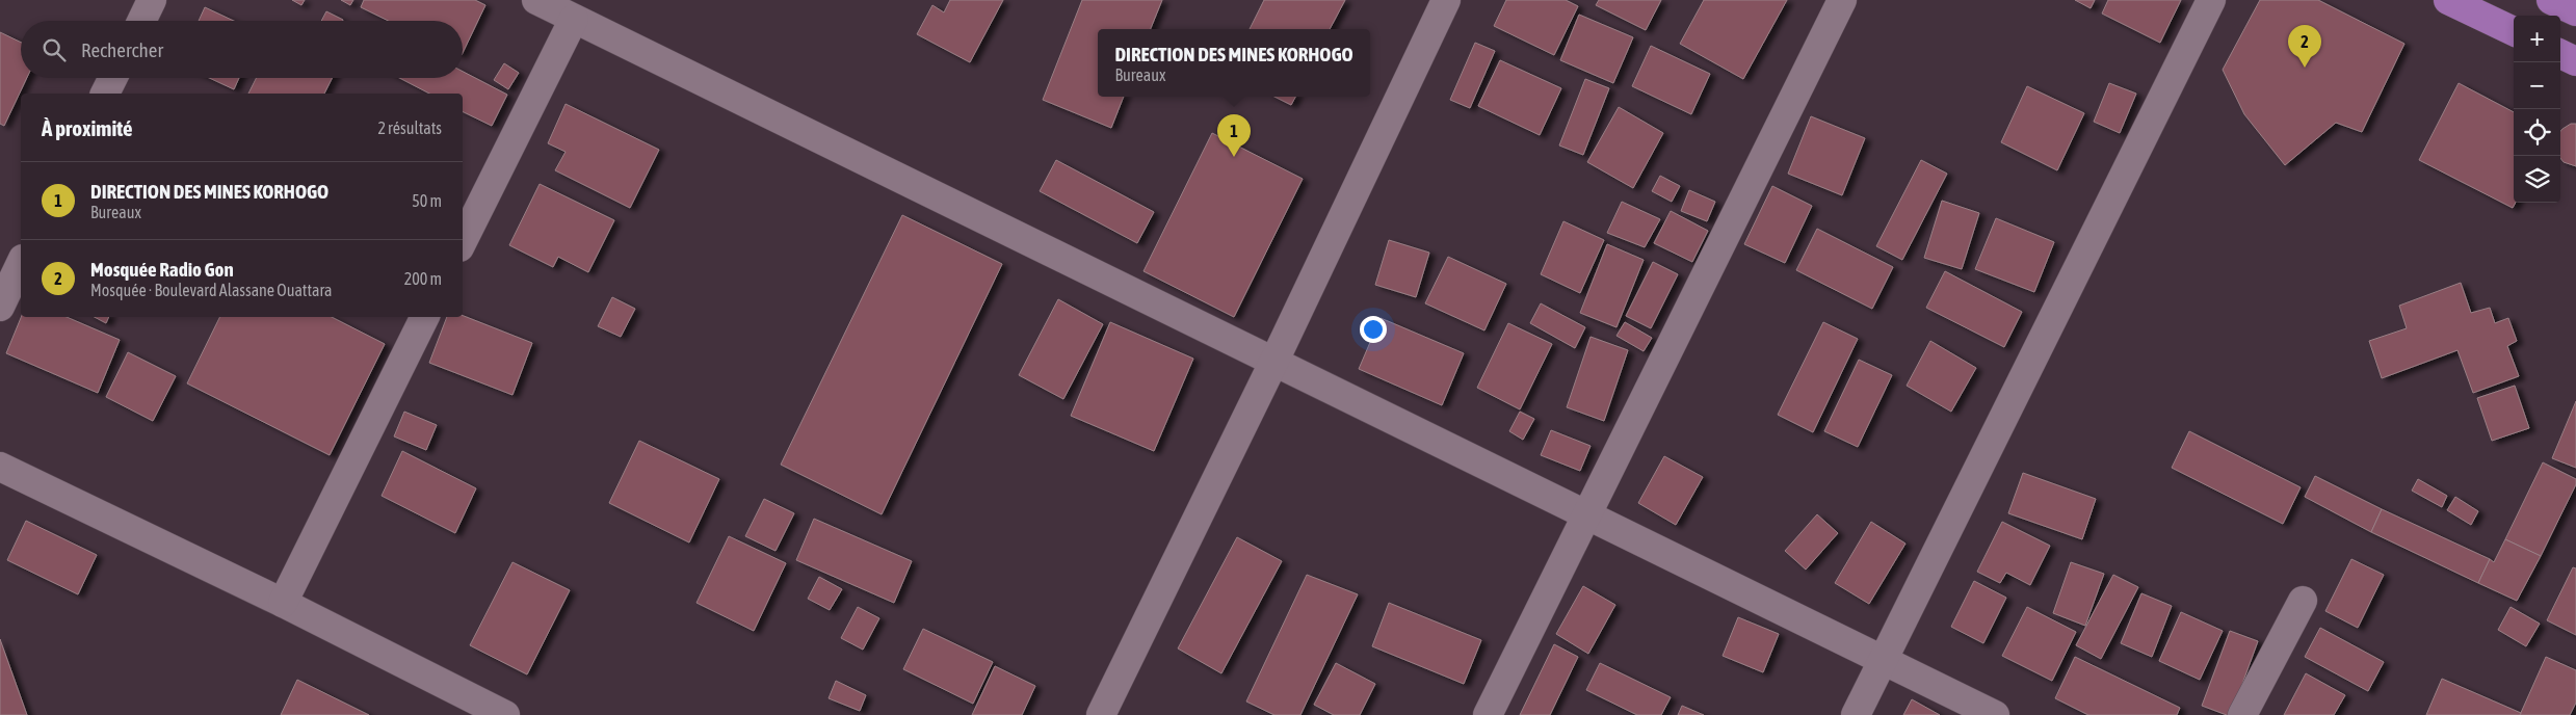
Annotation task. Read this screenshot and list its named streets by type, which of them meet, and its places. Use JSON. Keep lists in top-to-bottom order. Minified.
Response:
{"page":{"map_buttons":["+","−"],"search":"Rechercher","pins":["2","1"],"popup":["DIRECTION DES MINES KORHOGO","Bureaux"],"heading":["À proximité","2 résultats"],"list":[{"mark":"1","name":"DIRECTION DES MINES KORHOGO","note":"Bureaux","value":"50 m"},{"mark":"2","name":"Mosquée Radio Gon","note":"Mosquée · Boulevard Alassane Ouattara","value":"200 m"}]}}
